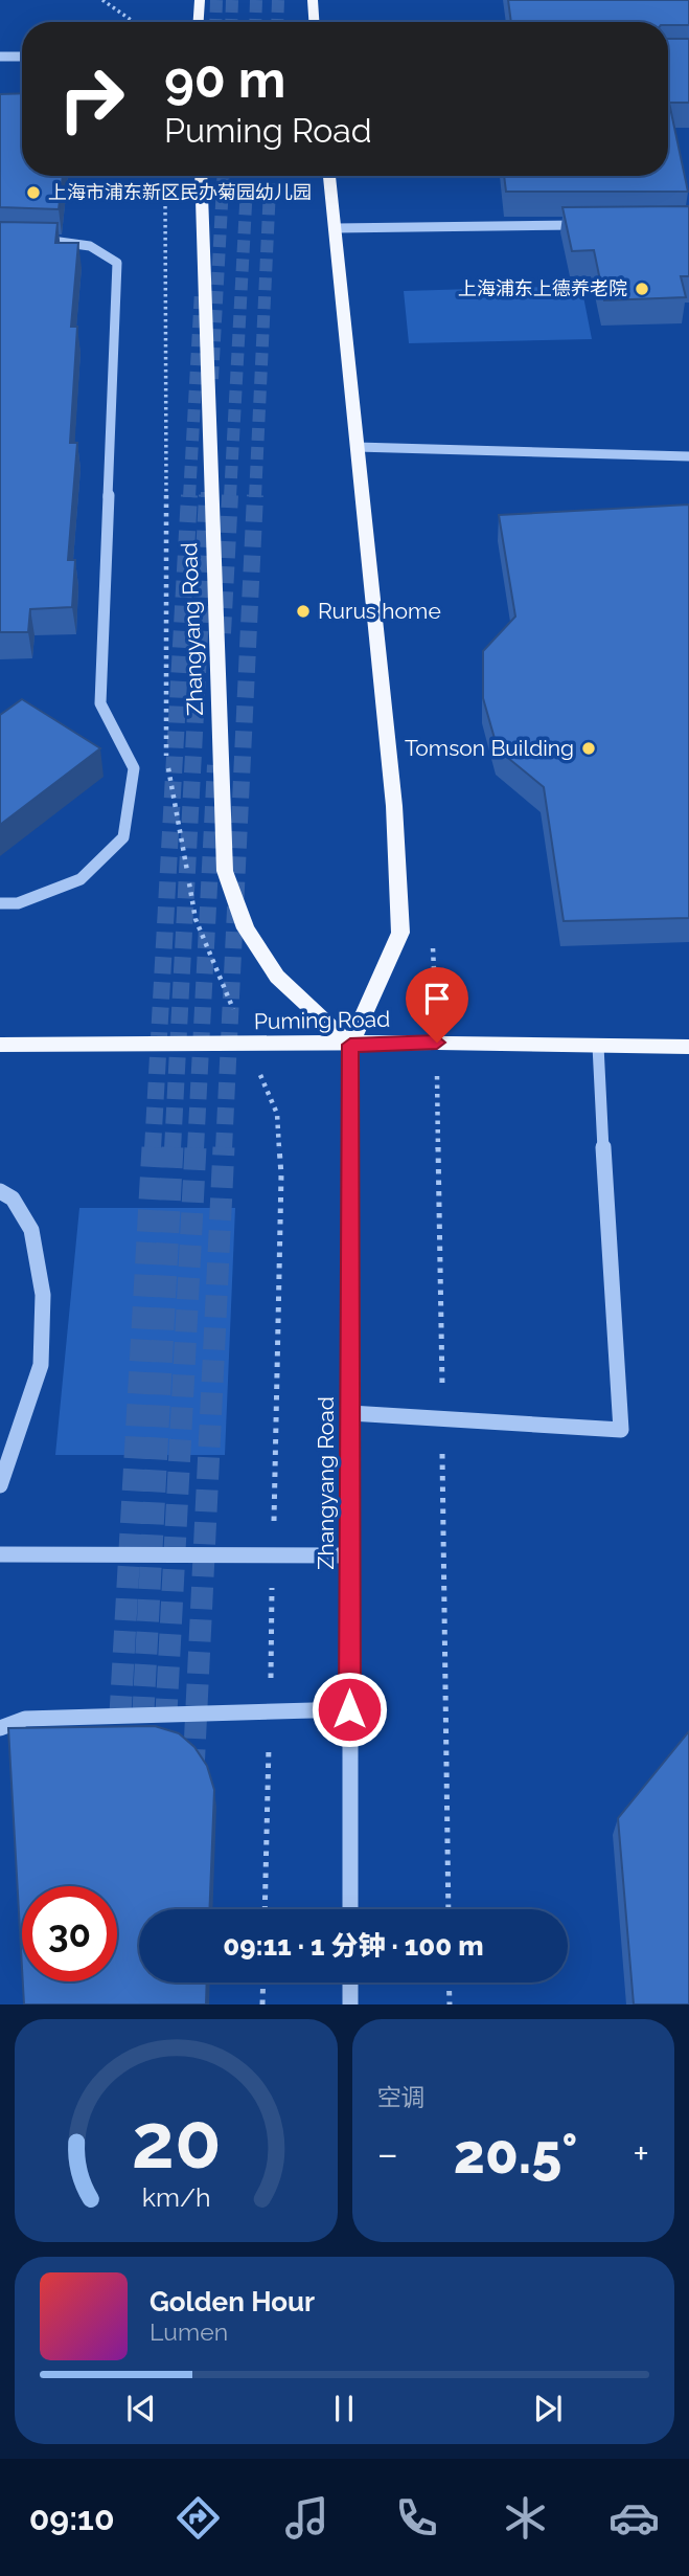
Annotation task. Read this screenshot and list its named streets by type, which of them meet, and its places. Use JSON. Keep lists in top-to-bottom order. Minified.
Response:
{"streets":{"main road":["Zhangyang Road","Puming Road"]},"crossings":[["Zhangyang Road","Puming Road"]],"places":["上海市浦东新区民办菊园幼儿园","上海浦东上德养老院","Rurus home","Tomson Building"],"page":{"turn":["90 m","Puming Road"],"limit":"30","trip":"09:11 · 1 分钟 · 100 m","tile":"空调","heat":["−","20.5°","+"],"song":["Golden Hour","Lumen"],"tabs":"09:10","gauge":["20","km/h"]}}
